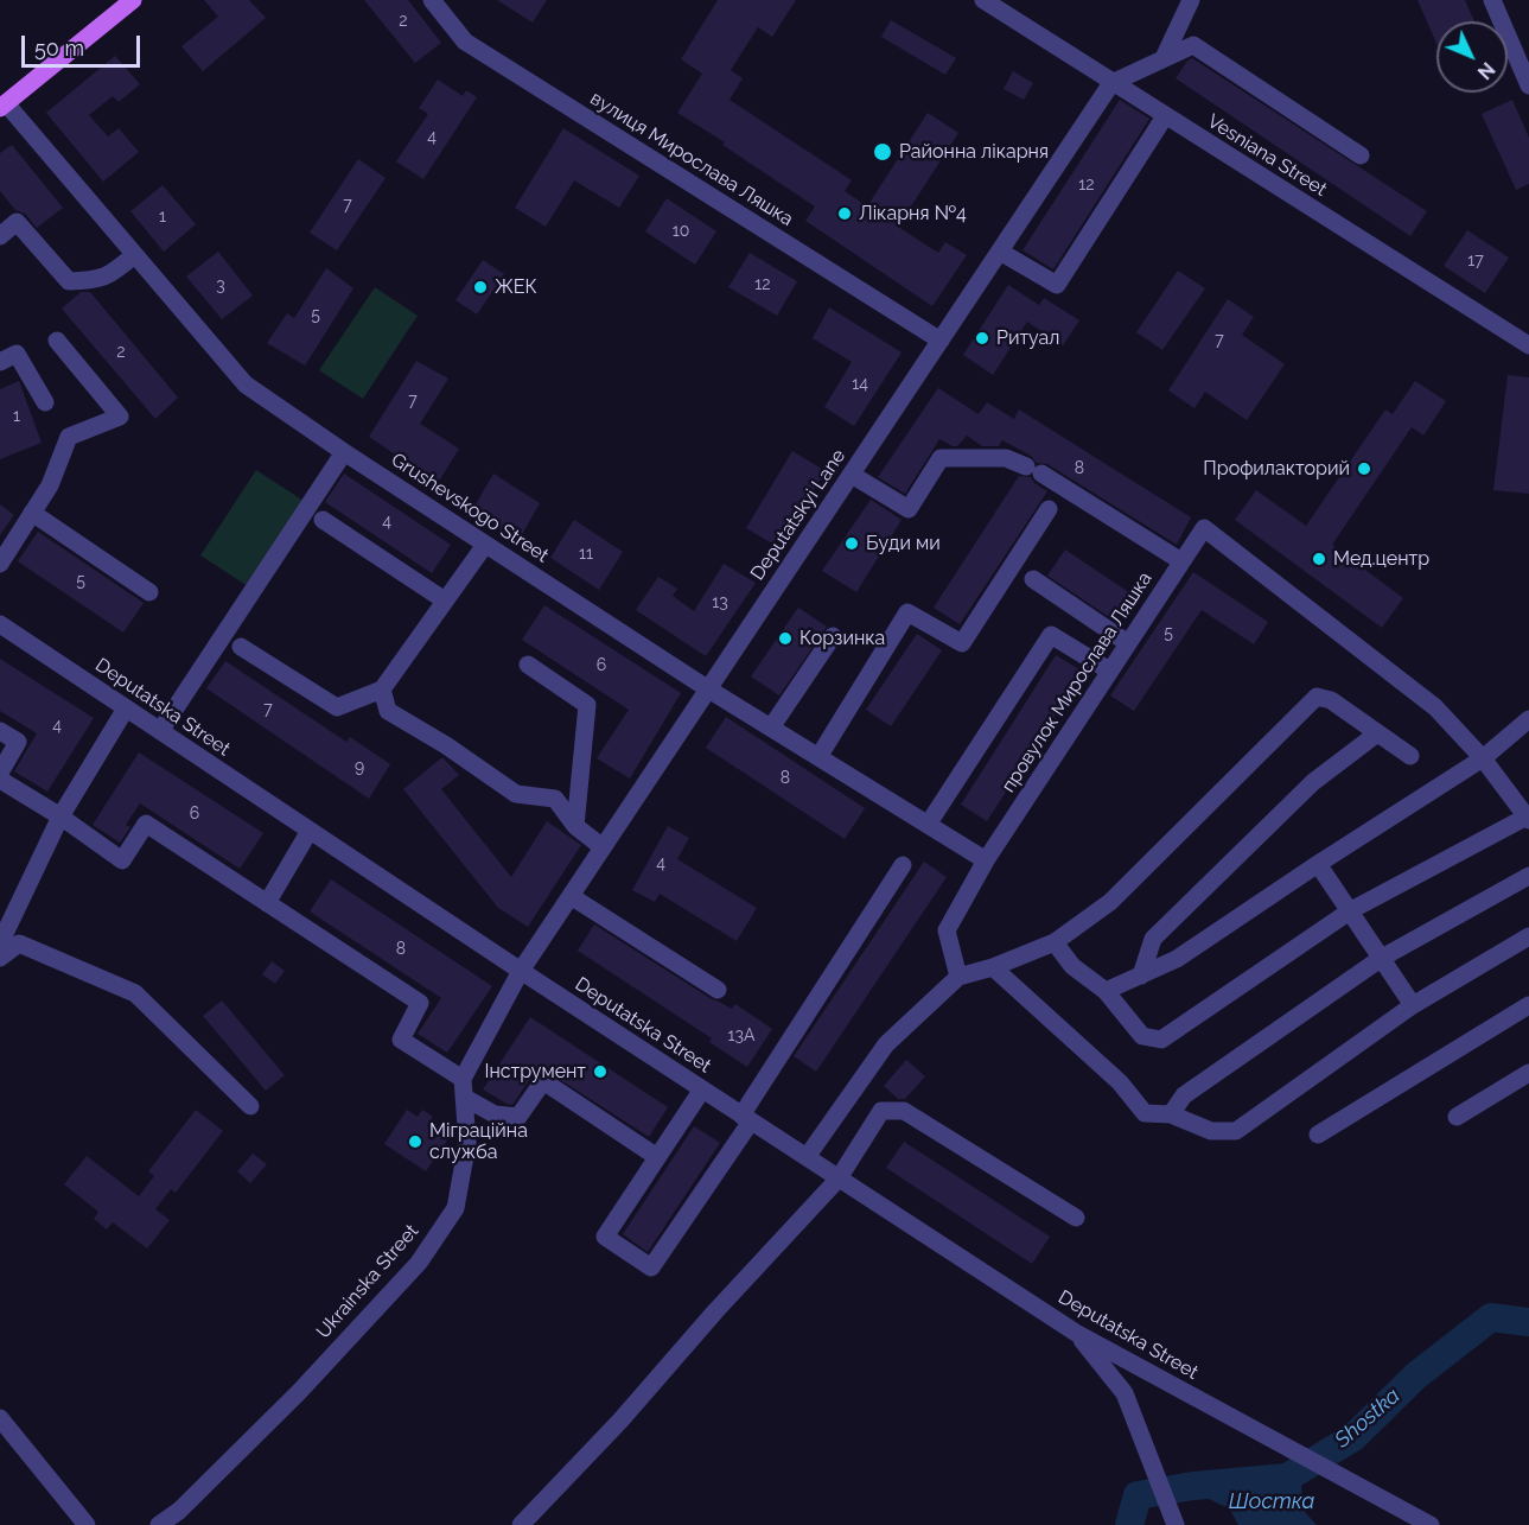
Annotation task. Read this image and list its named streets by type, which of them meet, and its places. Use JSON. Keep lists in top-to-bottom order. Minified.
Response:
{"streets":{"street":["Vesniana Street","вулиця Мирослава Ляшка","Grushevskogo Street","Deputatskyi Lane","провулок Мирослава Ляшка","Deputatska Street","Ukrainska Street"]},"crossings":[["Vesniana Street","Deputatskyi Lane"],["вулиця Мирослава Ляшка","Deputatskyi Lane"],["Grushevskogo Street","Deputatskyi Lane"],["Grushevskogo Street","провулок Мирослава Ляшка"],["Deputatskyi Lane","Deputatska Street"]],"water":["Shostka","Шостка"],"places":["Районна лікарня","Лікарня №4","ЖЕК","Ритуал","Профилакторий","Буди ми","Мед.центр","Корзинка","Інструмент","Міграційна служба"],"house_numbers":["2","4","12","7","1","10","17","12","3","5","7","2","14","7","1","8","4","11","5","13","5","6","7","4","9","8","6","4","8","13А"],"scale_bar":"50 m","north":"bottom right"}
